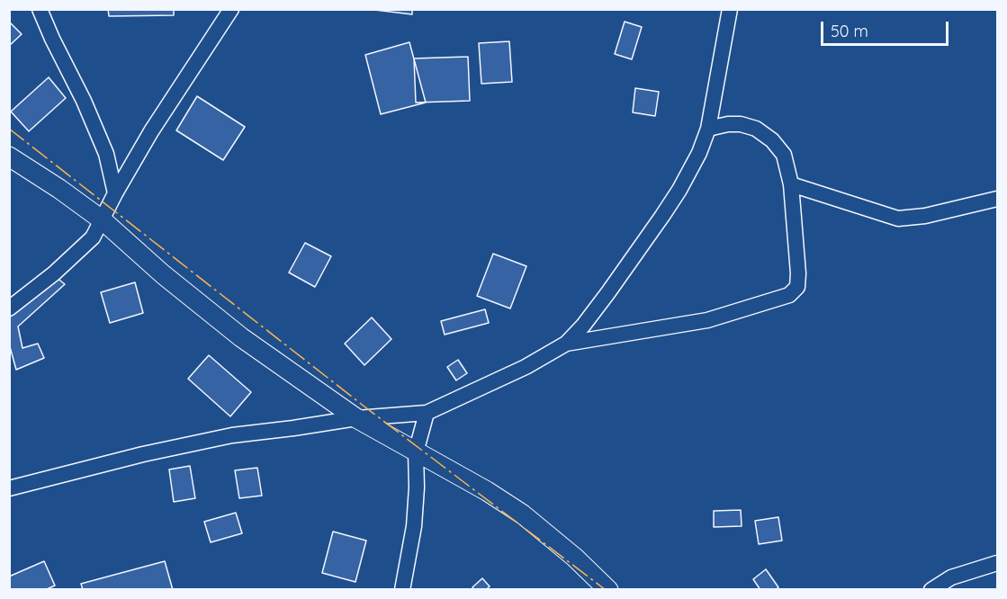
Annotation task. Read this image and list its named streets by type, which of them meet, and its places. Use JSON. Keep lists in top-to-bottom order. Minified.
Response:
{"scale_bar":"50 m"}
